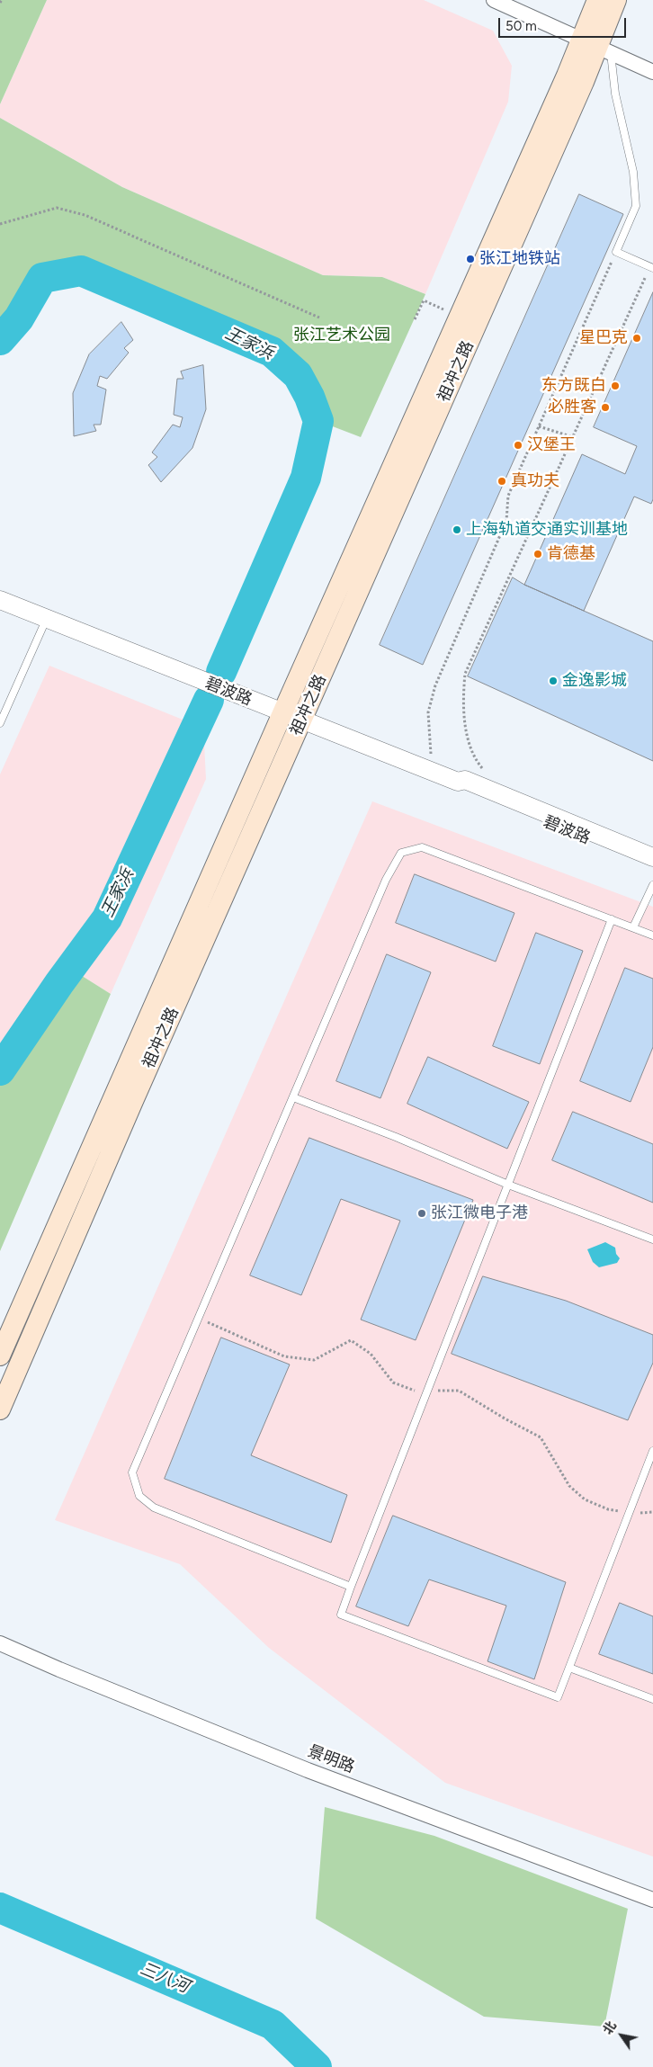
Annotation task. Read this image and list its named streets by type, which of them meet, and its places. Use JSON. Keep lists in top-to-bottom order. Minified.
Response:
{"streets":{"main road":["祖冲之路"],"street":["碧波路","景明路"]},"crossings":[["祖冲之路","碧波路"]],"water":["王家浜","三八河"],"parks":["张江艺术公园"],"places":["张江地铁站","星巴克","东方既白","必胜客","汉堡王","真功夫","上海轨道交通实训基地","肯德基","金逸影城","张江微电子港"],"scale_bar":"50 m","north":"top left"}
